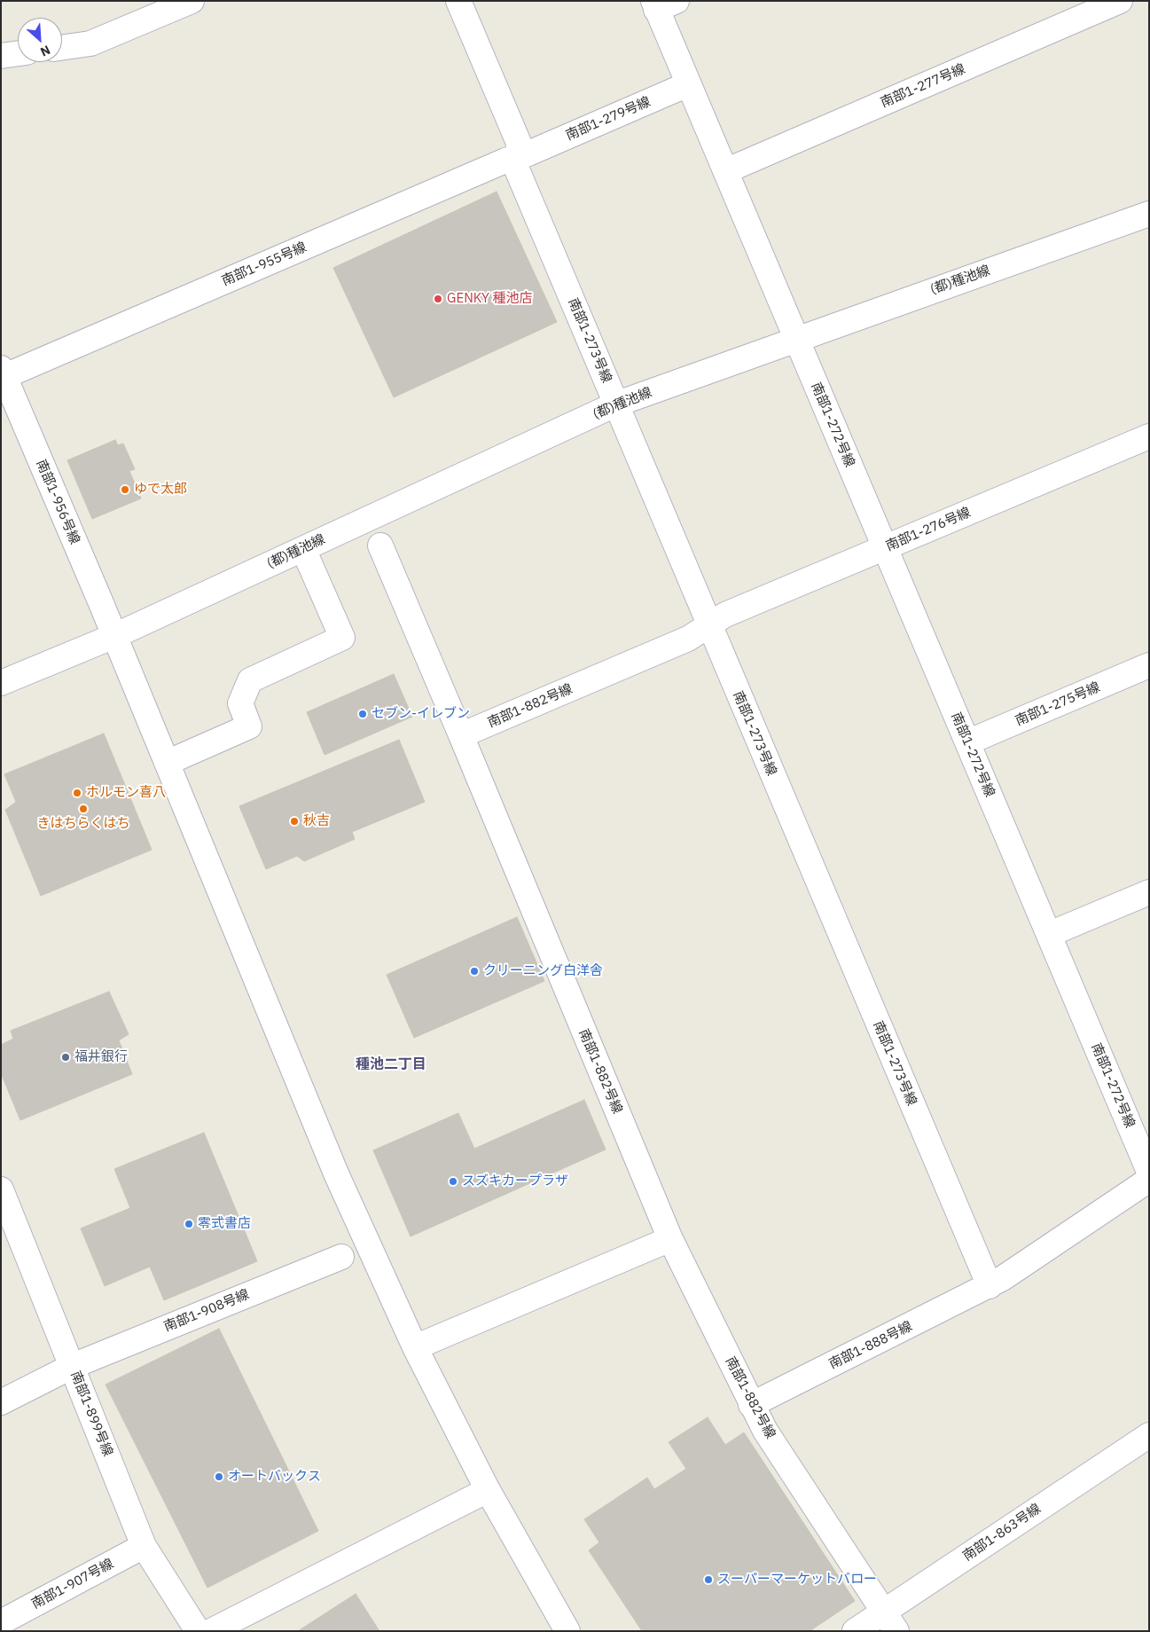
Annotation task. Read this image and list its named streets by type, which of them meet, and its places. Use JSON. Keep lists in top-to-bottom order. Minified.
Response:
{"streets":{"street":["南部1-277号線","南部1-279号線","南部1-955号線","(都)種池線","南部1-273号線","南部1-272号線","南部1-956号線","南部1-276号線","南部1-275号線","南部1-882号線","南部1-908号線","南部1-888号線","南部1-899号線","南部1-863号線","南部1-907号線"]},"crossings":[["南部1-277号線","南部1-272号線"],["南部1-279号線","南部1-955号線"],["南部1-279号線","南部1-273号線"],["南部1-279号線","南部1-272号線"],["南部1-955号線","南部1-273号線"],["南部1-955号線","南部1-956号線"],["(都)種池線","南部1-273号線"],["(都)種池線","南部1-272号線"],["(都)種池線","南部1-956号線"],["南部1-273号線","南部1-276号線"],["南部1-273号線","南部1-882号線"],["南部1-273号線","南部1-888号線"],["南部1-272号線","南部1-276号線"],["南部1-272号線","南部1-275号線"],["南部1-276号線","南部1-882号線"],["南部1-882号線","南部1-888号線"],["南部1-882号線","南部1-863号線"],["南部1-908号線","南部1-899号線"],["南部1-899号線","南部1-907号線"]],"districts":["種池二丁目"],"places":["GENKY 種池店","ゆで太郎","セブン-イレブン","ホルモン喜八","きはちらくはち","秋吉","クリーニング白洋舎","福井銀行","スズキカープラザ","零式書店","オートバックス","スーパーマーケットバロー"],"north":"bottom right"}
